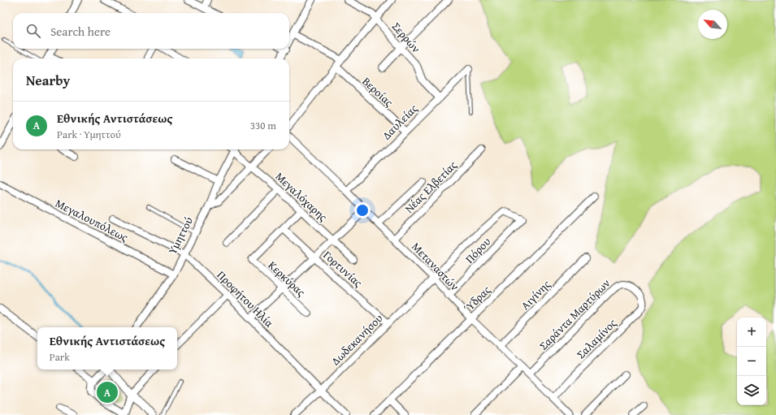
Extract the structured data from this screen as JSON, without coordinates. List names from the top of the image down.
{
  "streets": {
    "street": [
      "Σερρών",
      "Βεροίας",
      "Δαυλείας",
      "Νέας Ελβετίας",
      "Μεγαλόχαρης",
      "Μεγαλουπόλεως",
      "Υμηττού",
      "Πόρου",
      "Μεταναστών",
      "Γορτυνίας",
      "Κερκύρας",
      "Αιγίνης",
      "Προφήτου Ηλία",
      "Ύδρας",
      "Σαράντα Μαρτύρων",
      "Σαλαμίνος",
      "Δωδεκανήσου"
    ]
  },
  "crossings": [
    ["Σερρών", "Δαυλείας"],
    ["Βεροίας", "Δαυλείας"],
    ["Δαυλείας", "Μεταναστών"],
    ["Νέας Ελβετίας", "Μεταναστών"],
    ["Μεγαλουπόλεως", "Υμηττού"],
    ["Υμηττού", "Προφήτου Ηλία"],
    ["Πόρου", "Μεταναστών"],
    ["Πόρου", "Δωδεκανήσου"],
    ["Μεταναστών", "Αιγίνης"],
    ["Μεταναστών", "Ύδρας"],
    ["Μεταναστών", "Σαράντα Μαρτύρων"],
    ["Μεταναστών", "Σαλαμίνος"],
    ["Μεταναστών", "Δωδεκανήσου"],
    ["Γορτυνίας", "Κερκύρας"],
    ["Γορτυνίας", "Δωδεκανήσου"],
    ["Προφήτου Ηλία", "Δωδεκανήσου"],
    ["Σαράντα Μαρτύρων", "Σαλαμίνος"]
  ],
  "north": "top left",
  "page": {
    "search": "Search here",
    "heading": "Nearby",
    "list": [
      {
        "mark": "A",
        "name": "Εθνικής Αντιστάσεως",
        "note": "Park · Υμηττού",
        "value": "330 m"
      }
    ],
    "map_buttons": ["+", "−"],
    "popup": ["Εθνικής Αντιστάσεως", "Park"],
    "pins": "A"
  }
}
